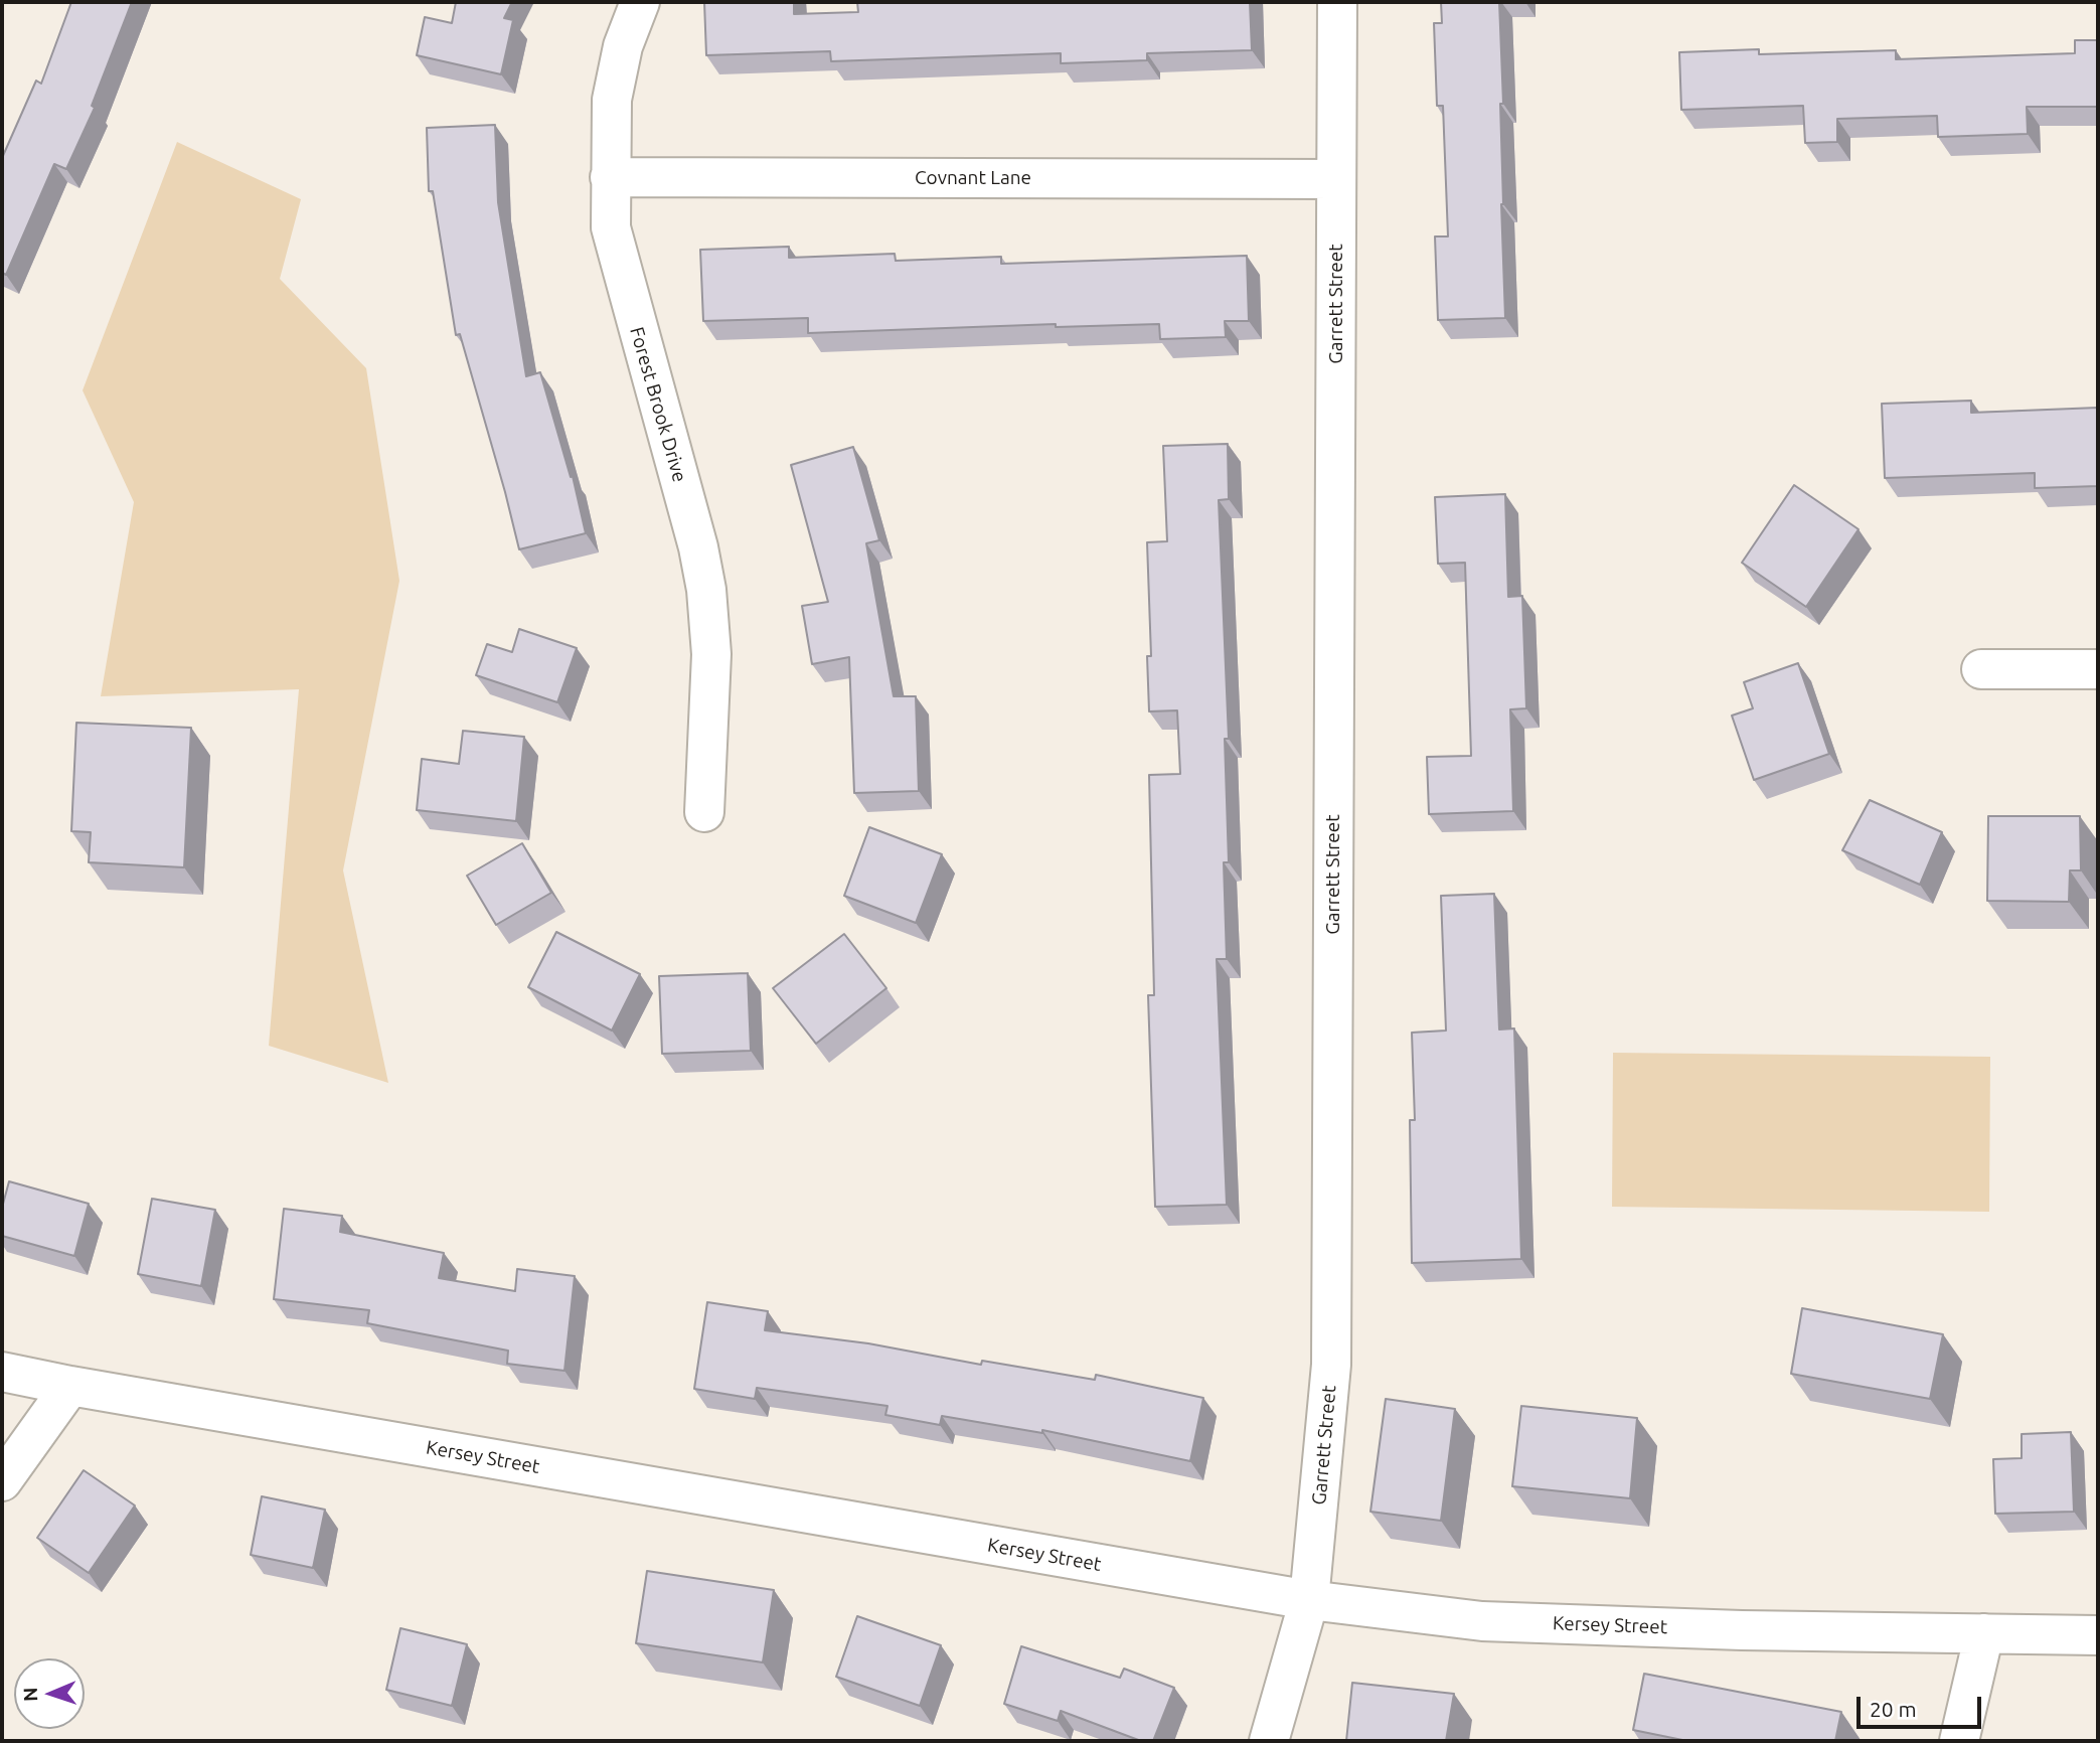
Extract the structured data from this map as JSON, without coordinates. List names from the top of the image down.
{
  "streets": {
    "street": [
      "Covnant Lane",
      "Garrett Street",
      "Forest Brook Drive",
      "Kersey Street"
    ]
  },
  "crossings": [
    ["Covnant Lane", "Garrett Street"],
    ["Covnant Lane", "Forest Brook Drive"],
    ["Garrett Street", "Kersey Street"]
  ],
  "scale_bar": "20 m",
  "north": "left"
}
